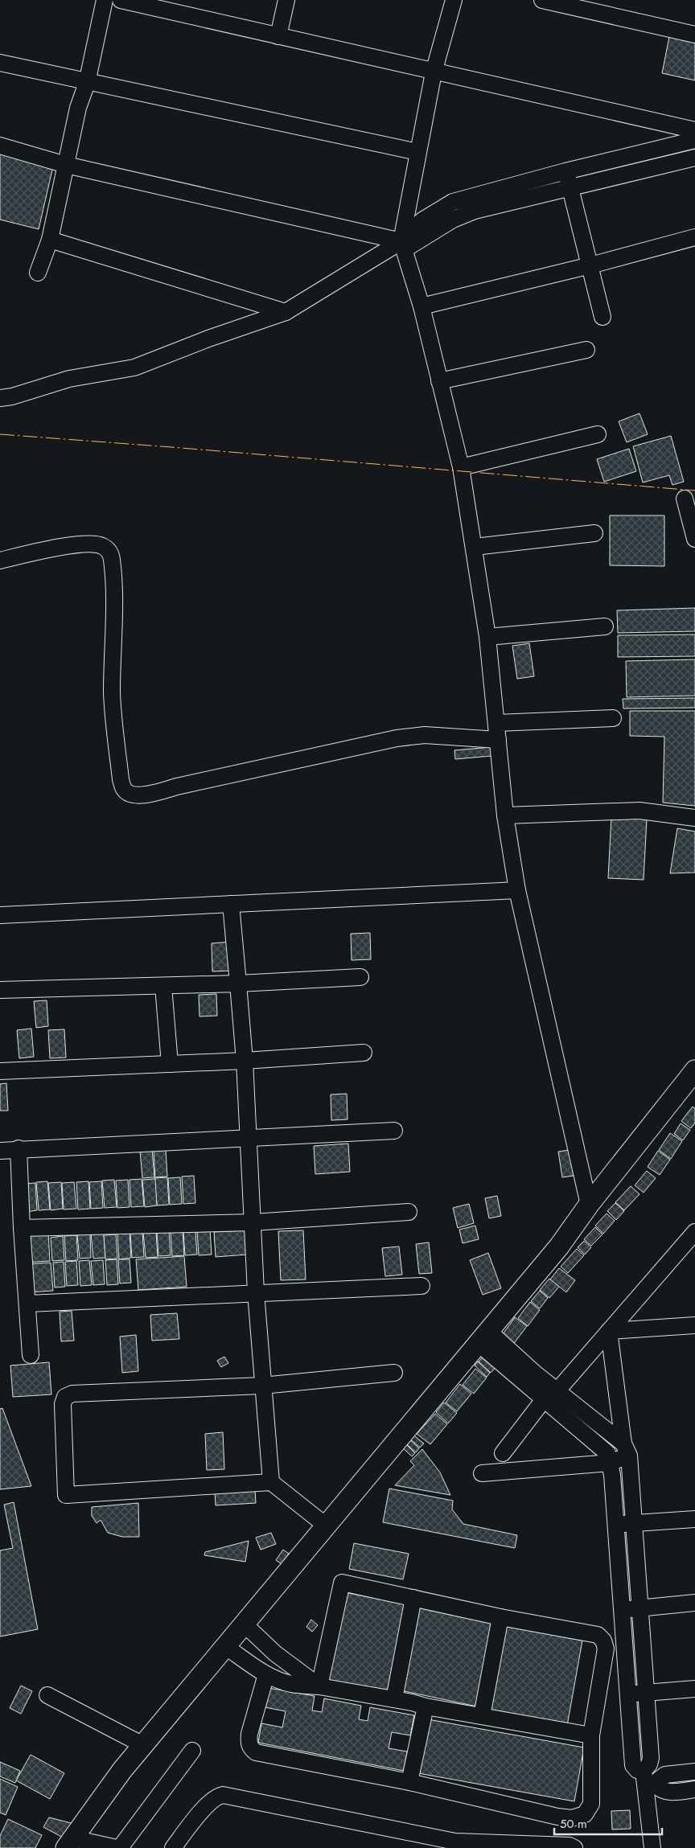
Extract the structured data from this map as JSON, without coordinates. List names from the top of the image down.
{
  "scale_bar": "50 m"
}
